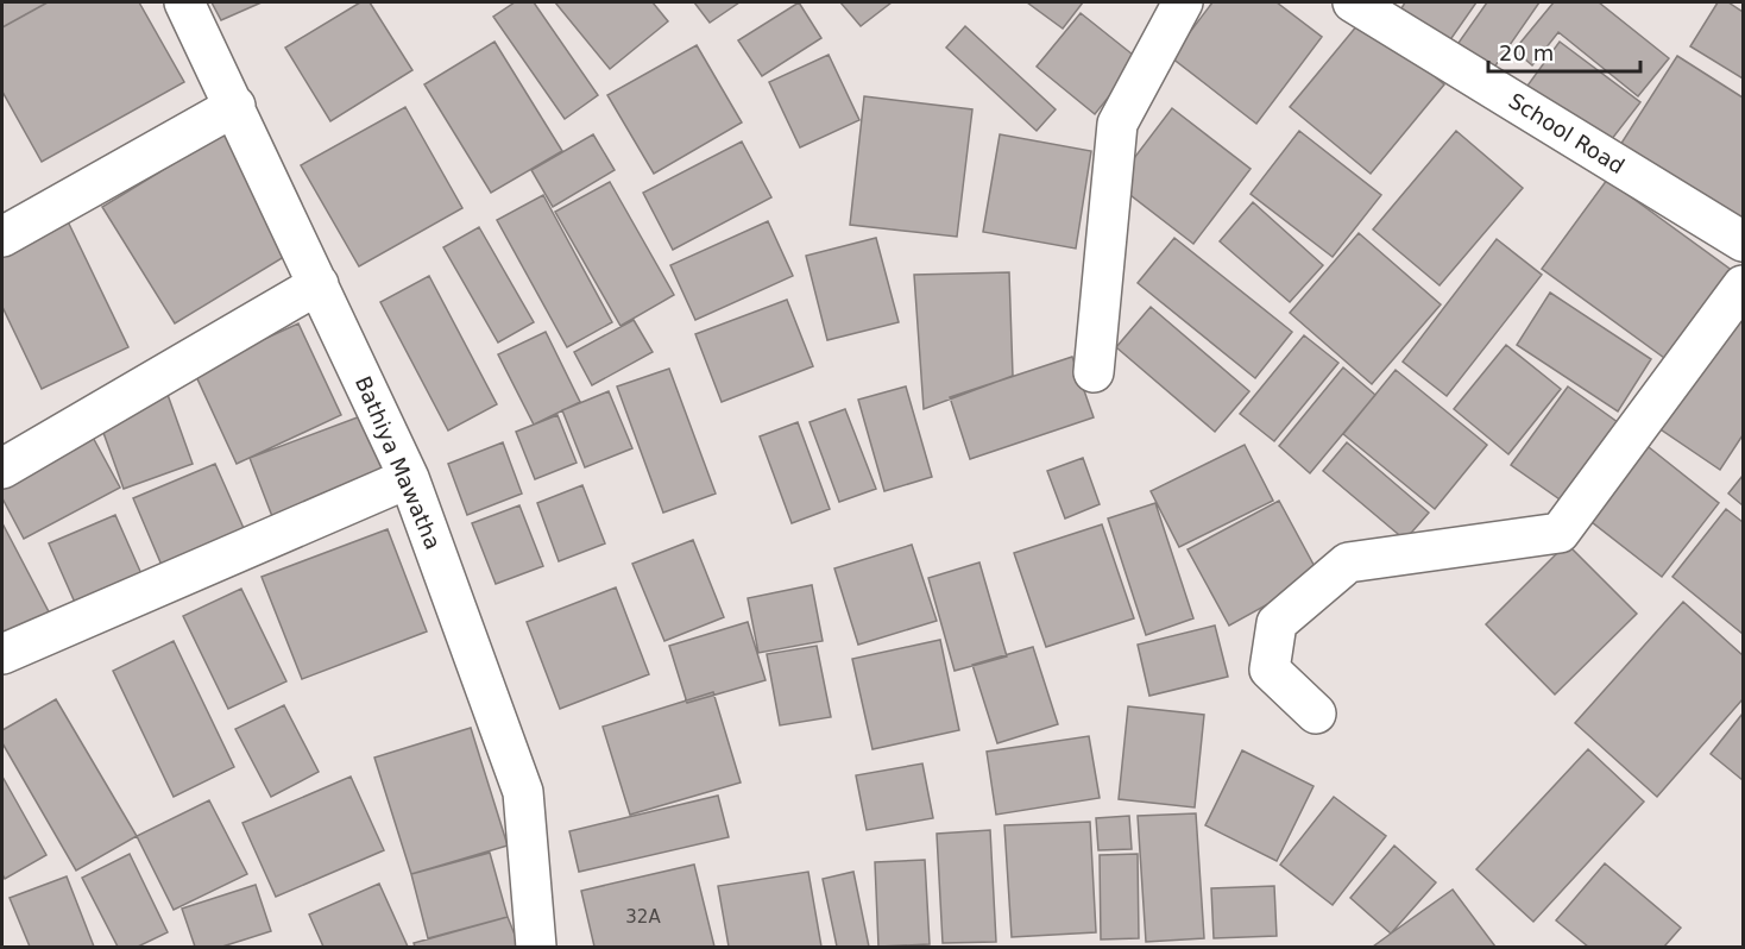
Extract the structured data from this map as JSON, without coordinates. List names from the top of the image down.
{
  "streets": {
    "street": ["School Road", "Bathiya Mawatha"]
  },
  "house_numbers": ["32A"],
  "scale_bar": "20 m"
}
